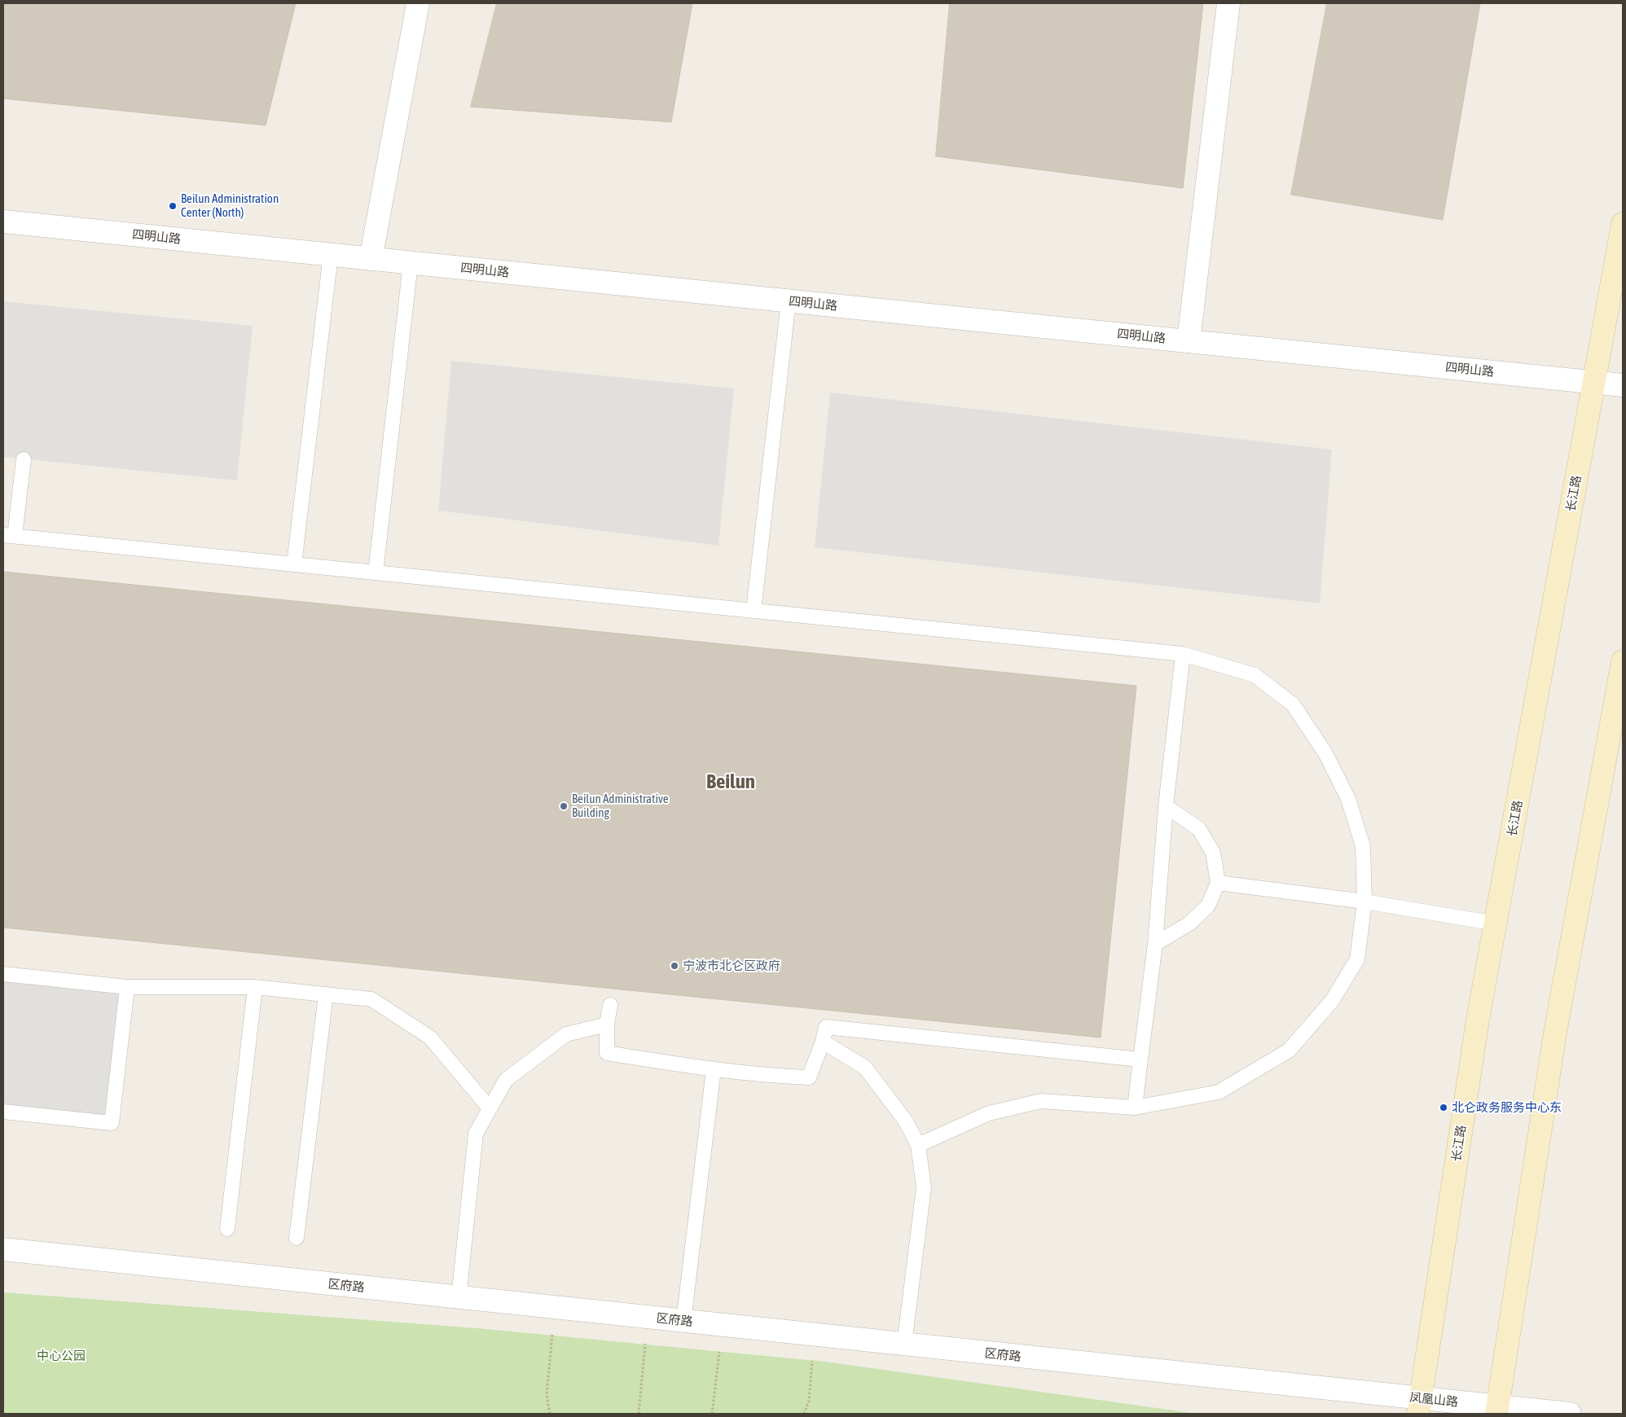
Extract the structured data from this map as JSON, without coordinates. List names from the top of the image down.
{
  "streets": {
    "main road": ["长江路"],
    "street": ["四明山路", "区府路", "凤凰山路"]
  },
  "crossings": [
    ["四明山路", "长江路"],
    ["长江路", "凤凰山路"],
    ["区府路", "凤凰山路"]
  ],
  "districts": ["Beilun"],
  "parks": ["中心公园"],
  "places": [
    "Beilun Administration Center (North)",
    "Beilun Administrative Building",
    "宁波市北仑区政府",
    "北仑政务服务中心东"
  ]
}
